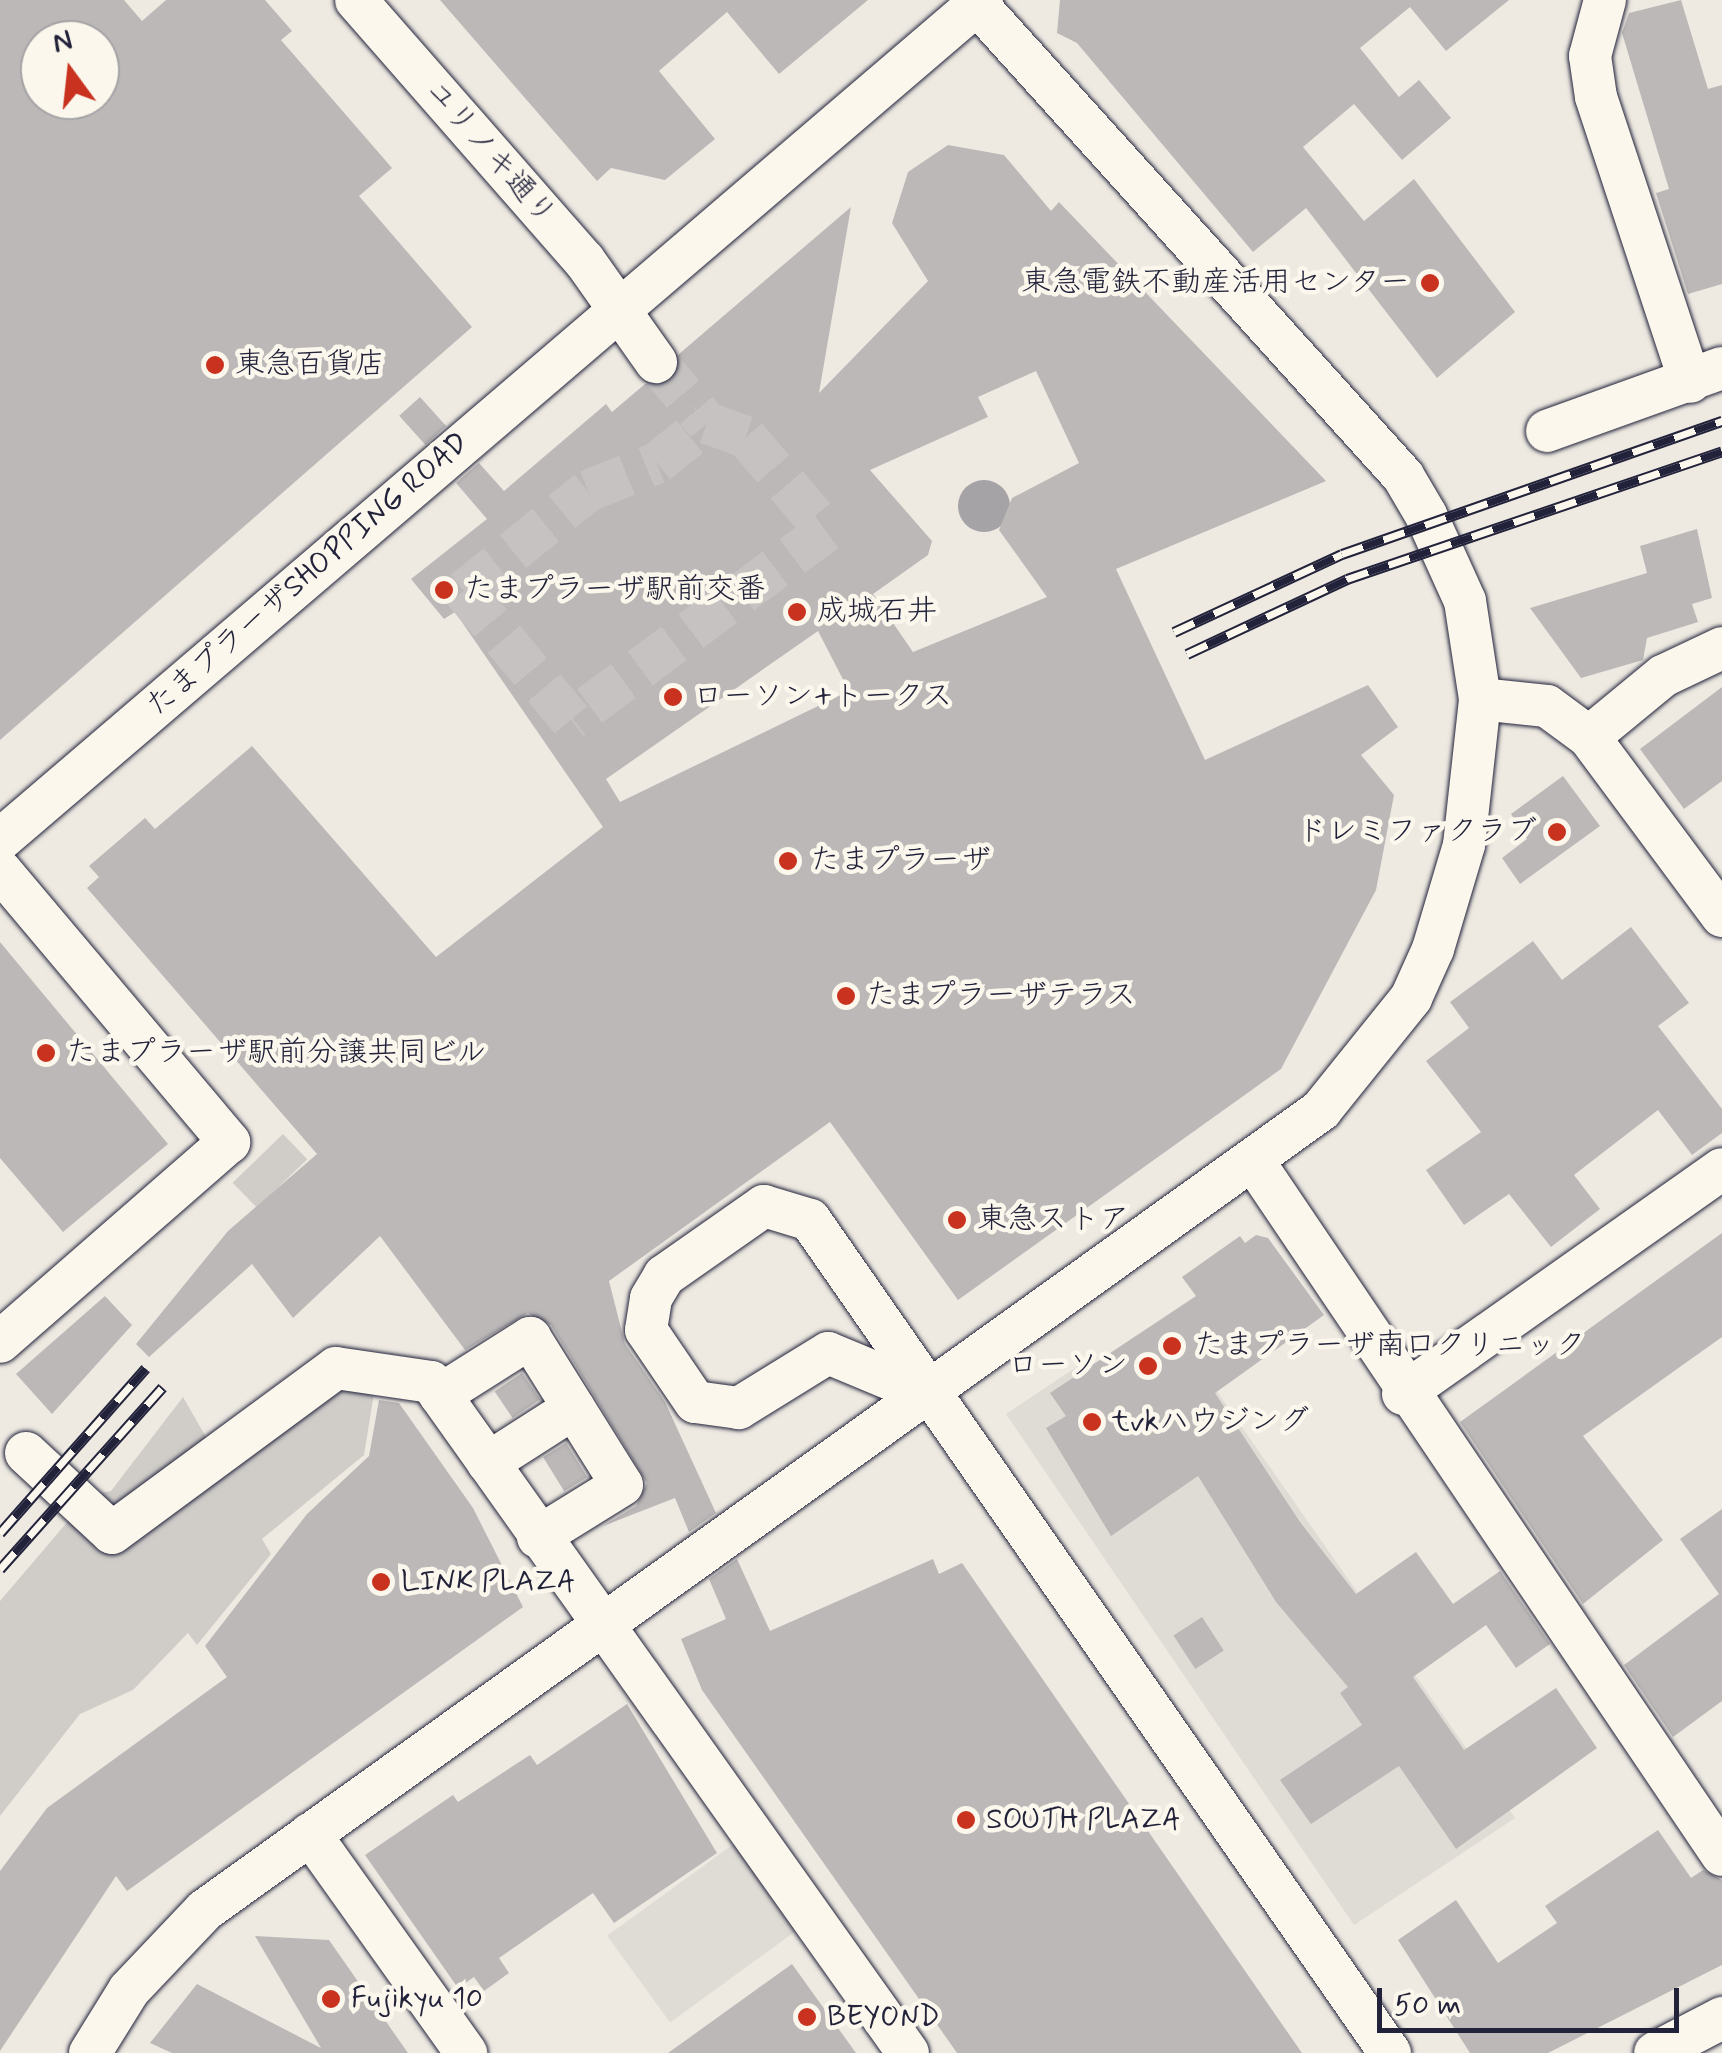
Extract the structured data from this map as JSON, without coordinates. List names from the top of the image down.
{
  "streets": {
    "street": ["ユリノキ通り", "たまプラーザSHOPPING ROAD"]
  },
  "crossings": [
    ["ユリノキ通り", "たまプラーザSHOPPING ROAD"]
  ],
  "places": [
    "東急電鉄不動産活用センター",
    "東急百貨店",
    "たまプラーザ駅前交番",
    "成城石井",
    "ローソン+トークス",
    "ドレミファクラブ",
    "たまプラーザ",
    "たまプラーザテラス",
    "たまプラーザ駅前分譲共同ビル",
    "東急ストア",
    "たまプラーザ南口クリニック",
    "ローソン",
    "tvkハウジング",
    "LINK PLAZA",
    "SOUTH PLAZA",
    "Fujikyu 10",
    "BEYOND"
  ],
  "scale_bar": "50 m",
  "north": "top"
}
